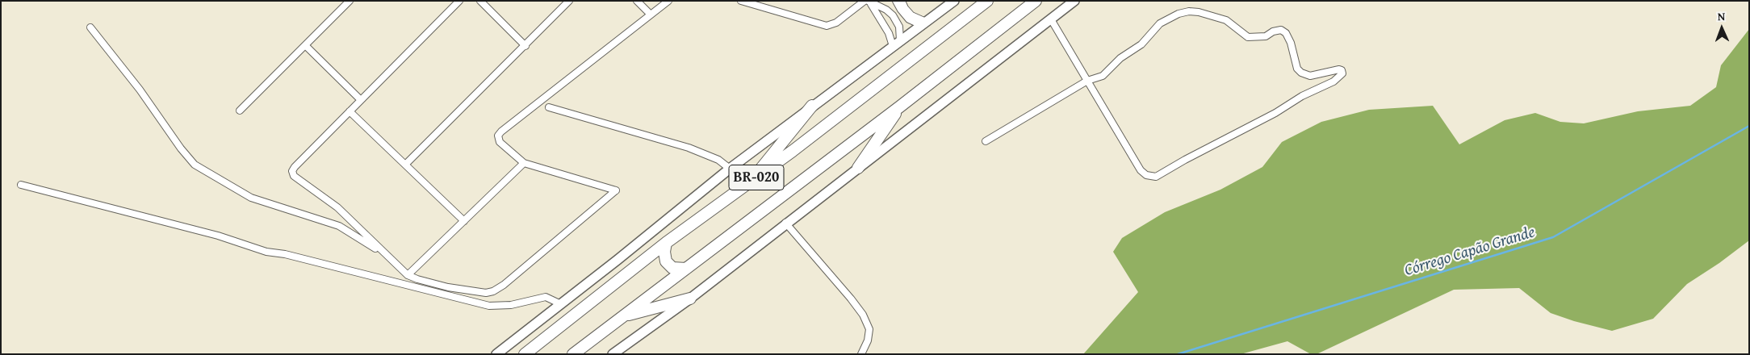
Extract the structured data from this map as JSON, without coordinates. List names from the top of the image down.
{
  "streets": {
    "highway": ["BR-020"]
  },
  "water": ["Córrego Capão Grande"],
  "north": "top"
}
